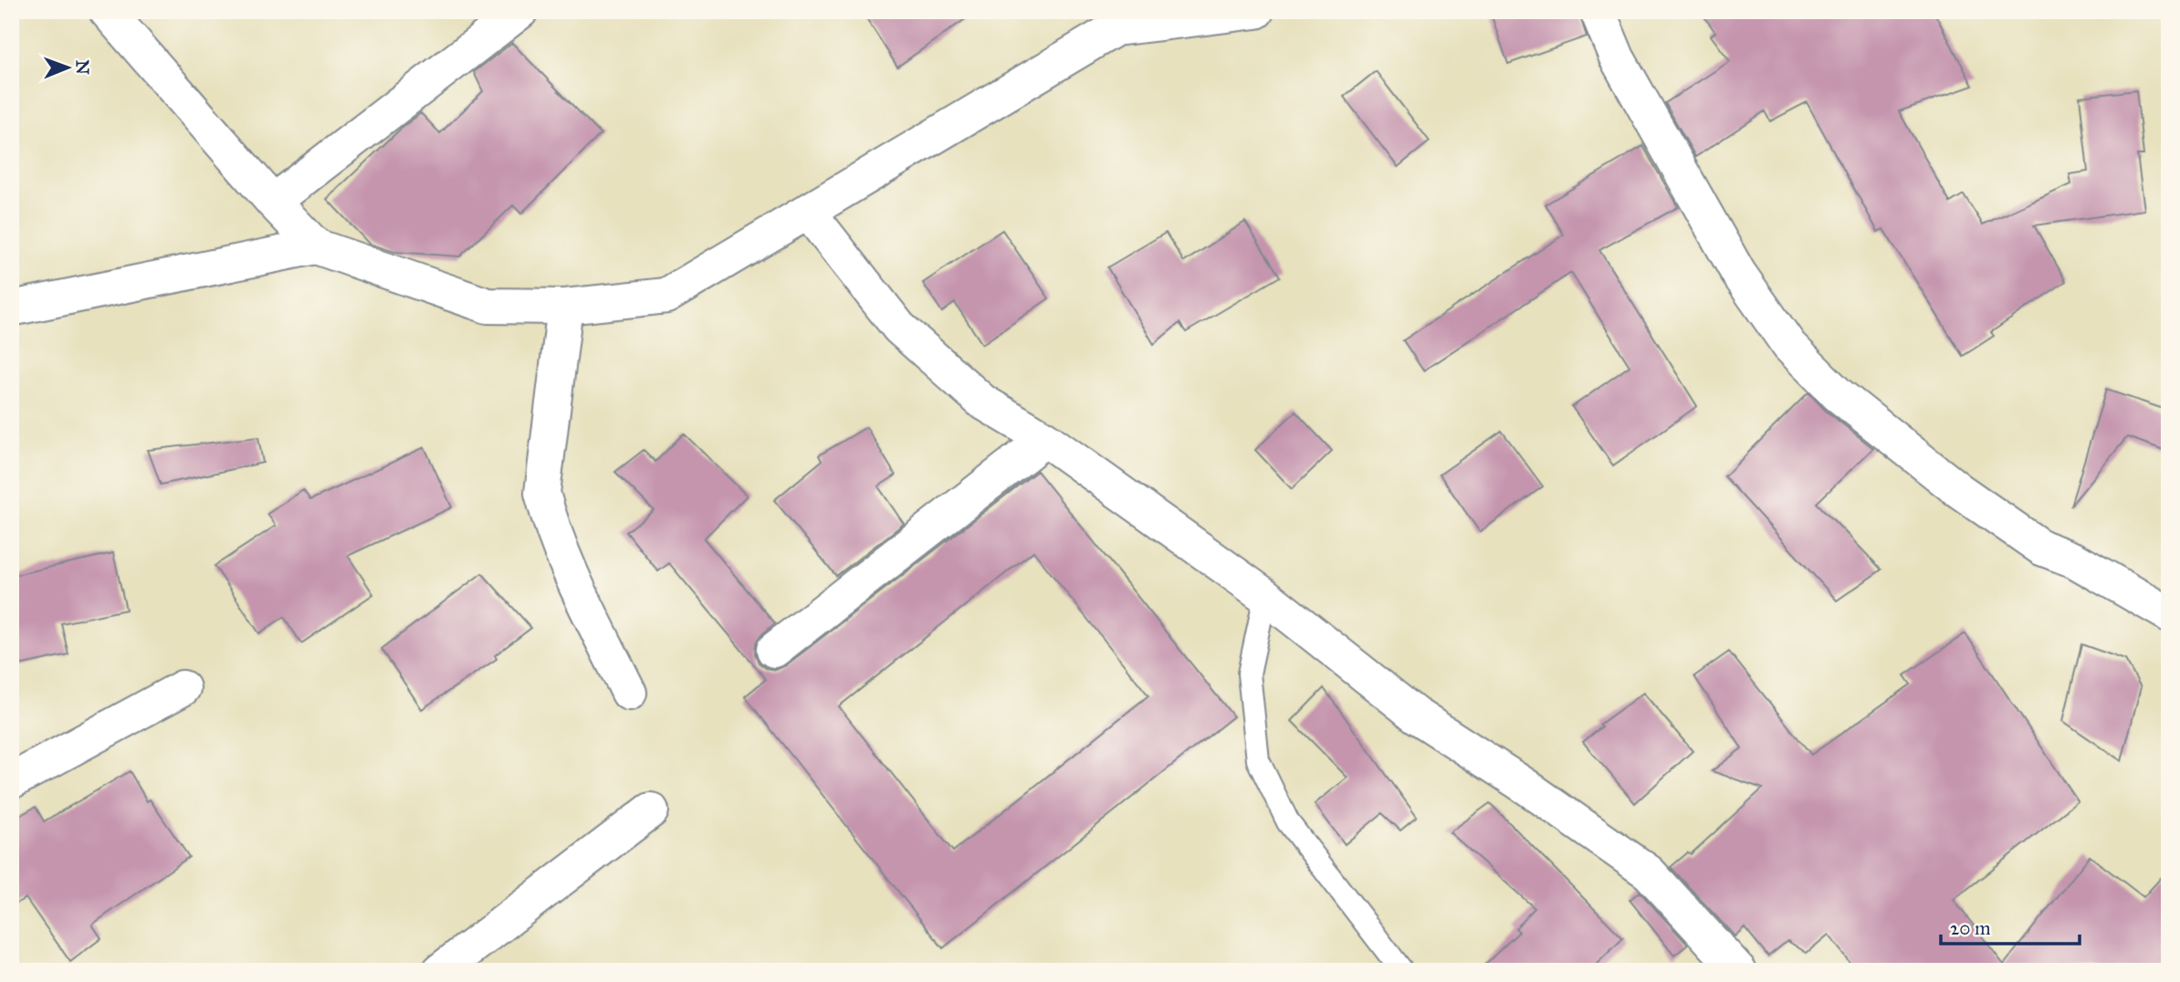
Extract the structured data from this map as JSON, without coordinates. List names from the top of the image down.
{
  "scale_bar": "20 m",
  "north": "right"
}
